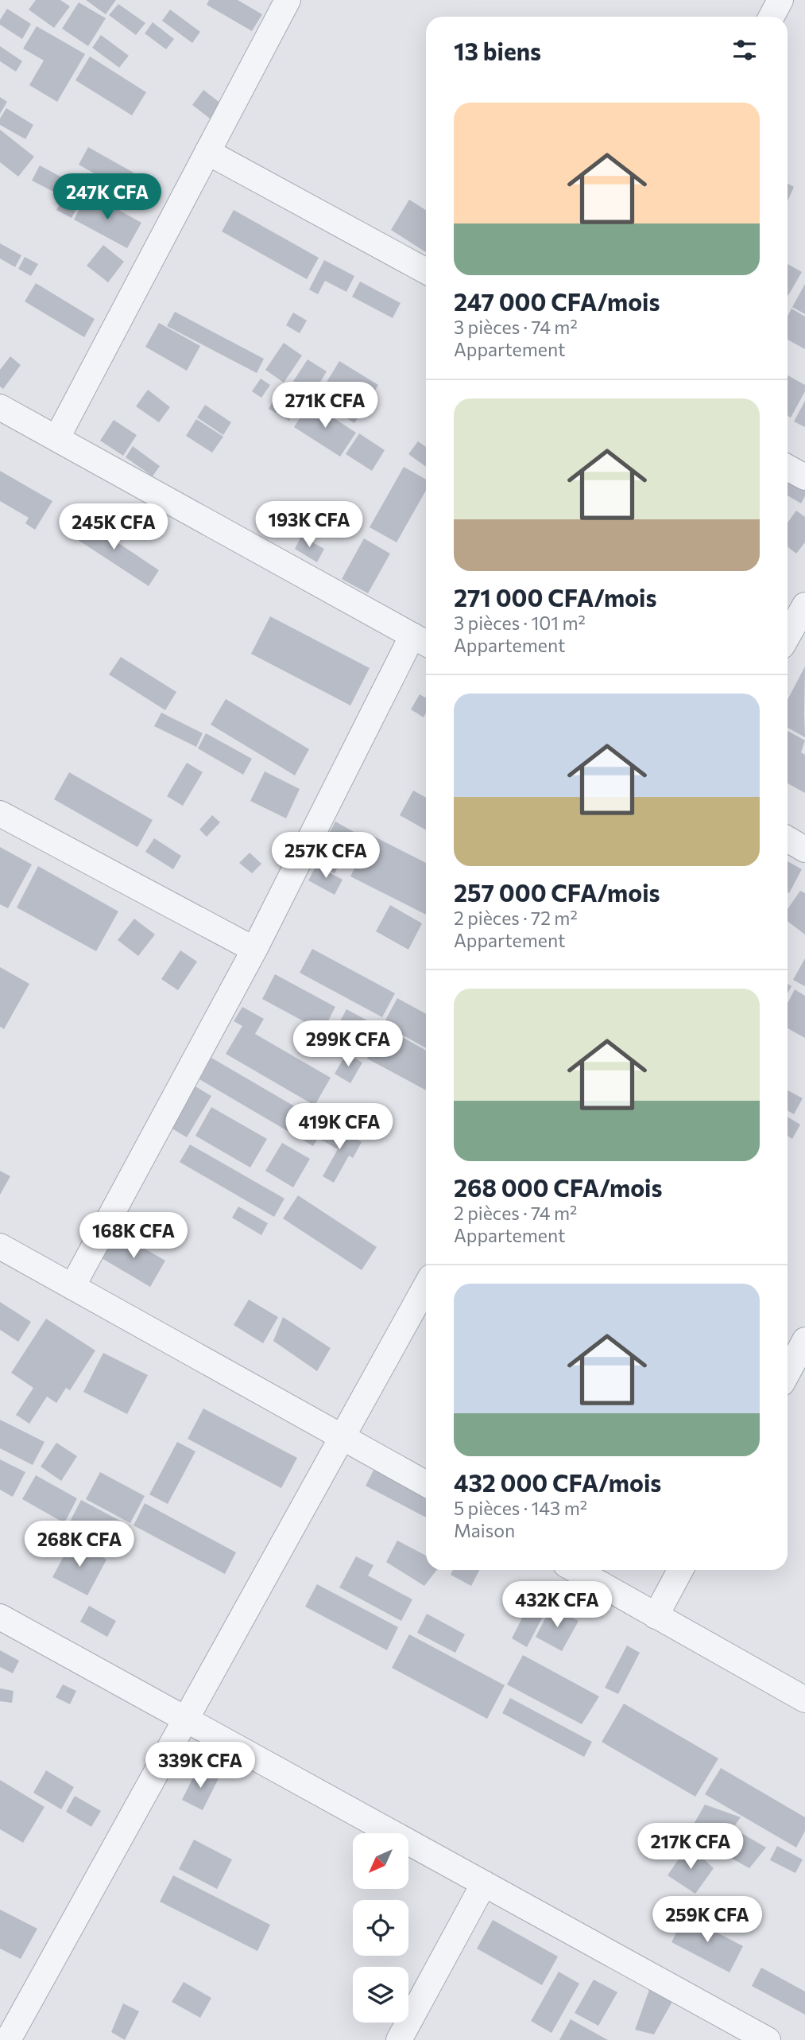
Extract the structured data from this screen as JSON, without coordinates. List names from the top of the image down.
{
  "north": "bottom left",
  "page": {
    "heading": "13 biens",
    "list": [
      {
        "name": "247 000 CFA/mois",
        "note": "3 pièces · 74 m² · Appartement"
      },
      {
        "name": "271 000 CFA/mois",
        "note": "3 pièces · 101 m² · Appartement"
      },
      {
        "name": "257 000 CFA/mois",
        "note": "2 pièces · 72 m² · Appartement"
      },
      {
        "name": "268 000 CFA/mois",
        "note": "2 pièces · 74 m² · Appartement"
      },
      {
        "name": "432 000 CFA/mois",
        "note": "5 pièces · 143 m² · Maison"
      }
    ],
    "price": [
      "247K CFA",
      "271K CFA",
      "193K CFA",
      "245K CFA",
      "257K CFA",
      "299K CFA",
      "419K CFA",
      "168K CFA",
      "268K CFA",
      "432K CFA",
      "339K CFA",
      "217K CFA",
      "259K CFA"
    ]
  }
}
